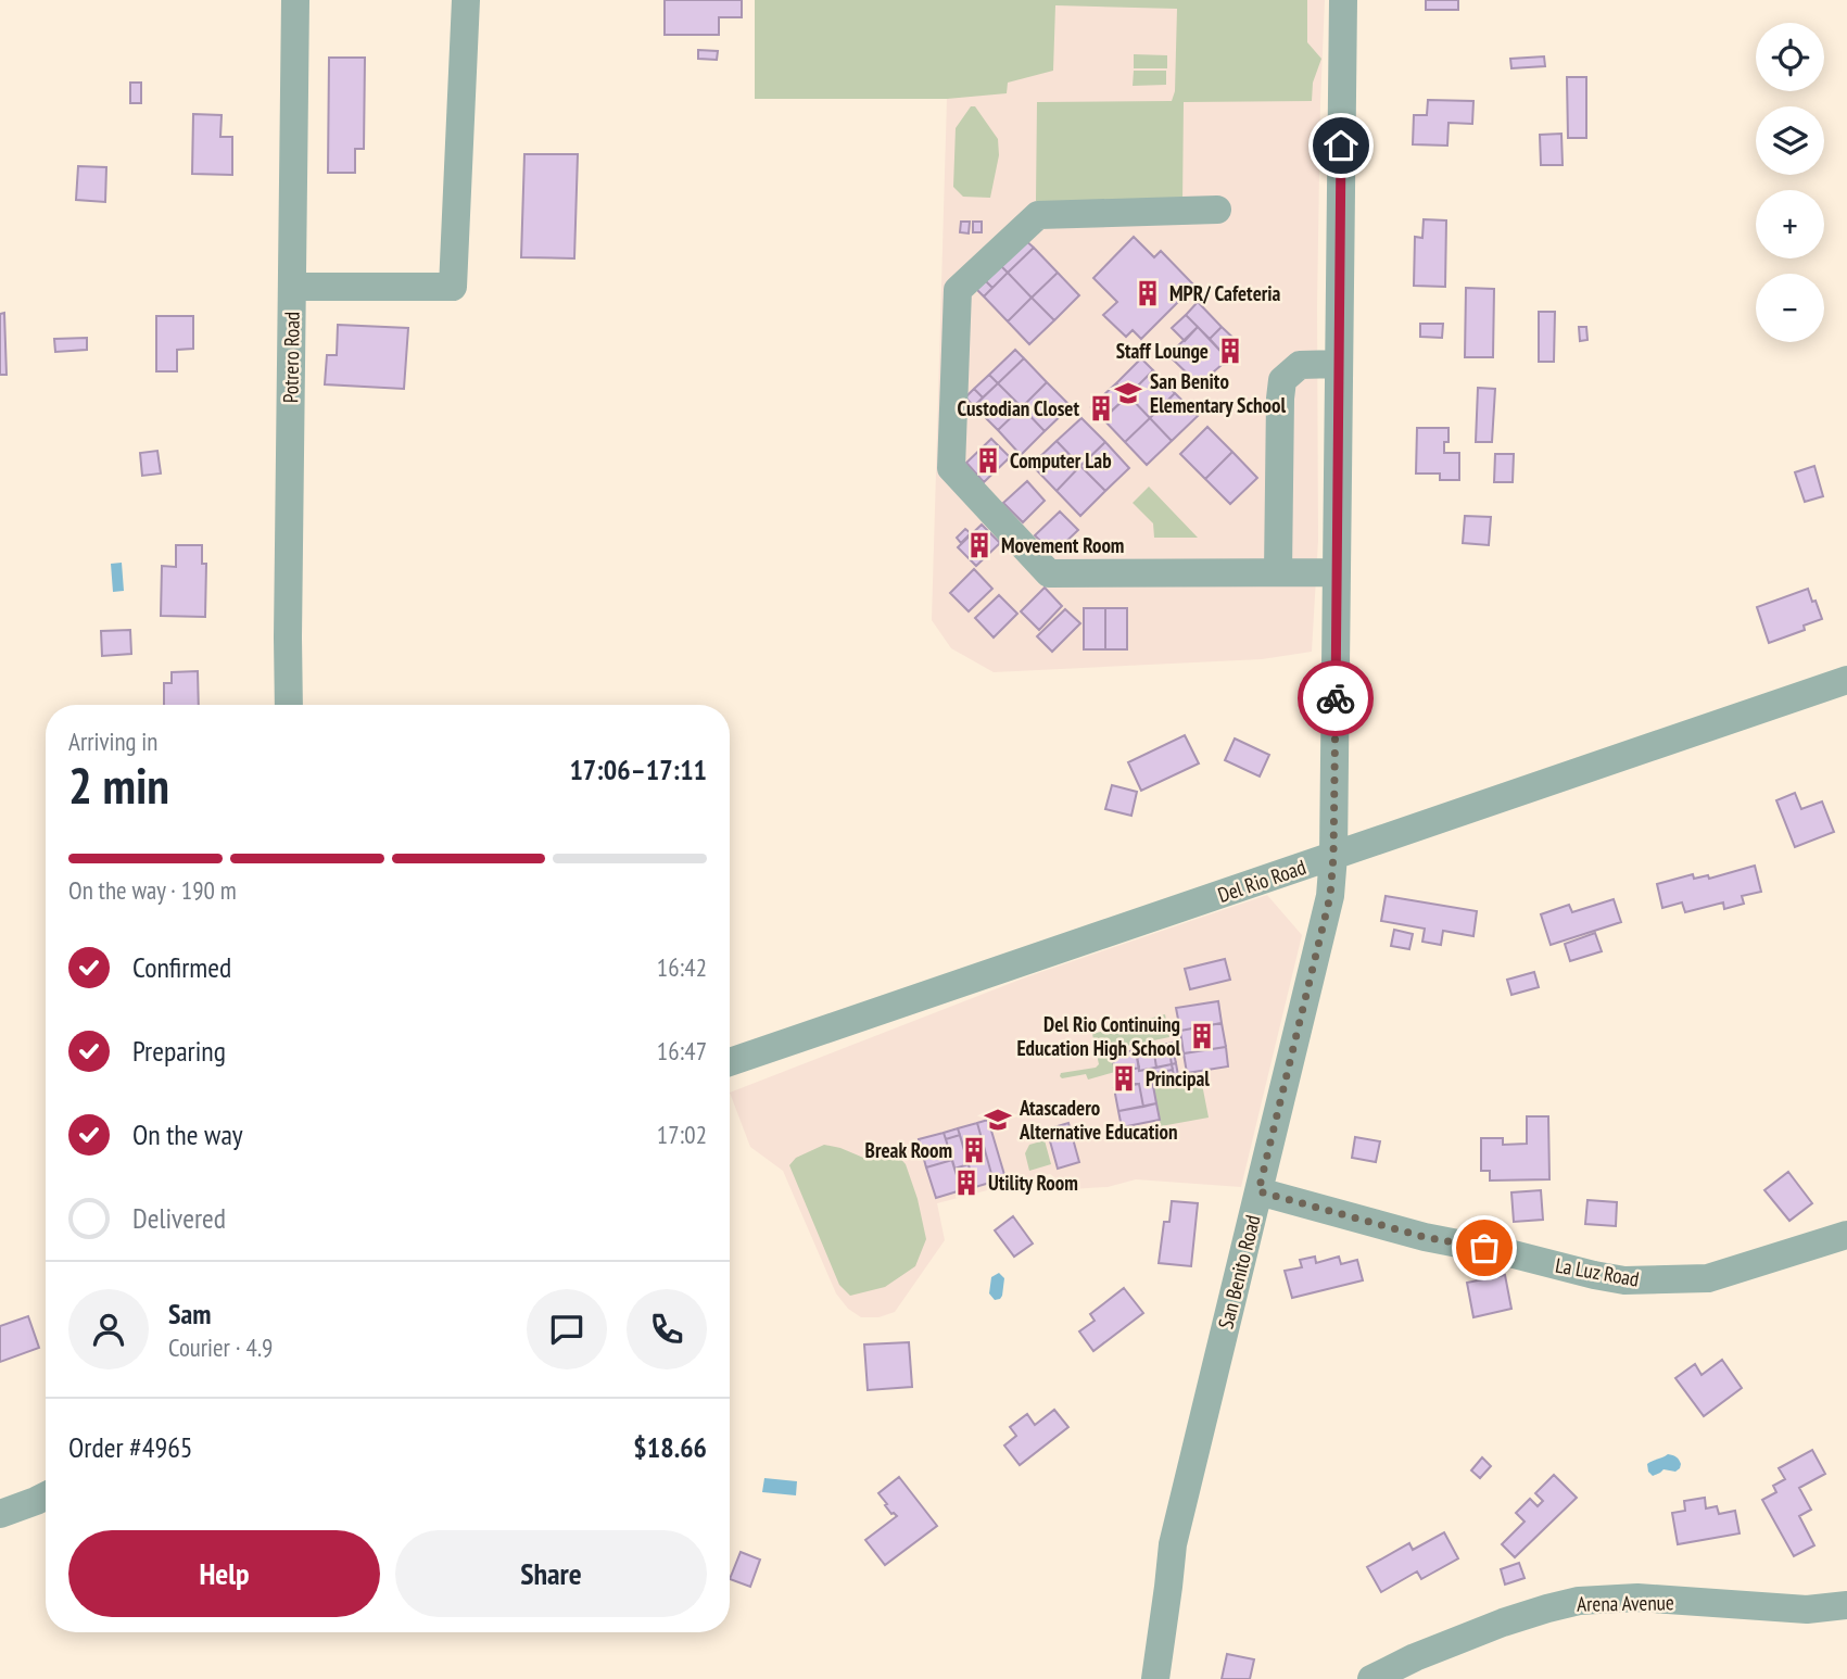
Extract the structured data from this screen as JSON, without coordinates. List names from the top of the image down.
{
  "streets": {
    "street": [
      "Potrero Road",
      "Del Rio Road",
      "San Benito Road",
      "La Luz Road",
      "Arena Avenue"
    ]
  },
  "crossings": [
    ["Del Rio Road", "San Benito Road"],
    ["San Benito Road", "La Luz Road"]
  ],
  "places": {
    "building": [
      "MPR/ Cafeteria",
      "Staff Lounge",
      "Custodian Closet",
      "Computer Lab",
      "Movement Room",
      "Del Rio Continuing Education High School",
      "Principal",
      "Break Room",
      "Utility Room"
    ],
    "school or university": ["San Benito Elementary School", "Atascadero Alternative Education"]
  },
  "page": {
    "map_buttons": ["+", "−"],
    "heading": ["2 min", "Arriving in", "17:06–17:11"],
    "panel": [
      "Sam",
      "Courier · 4.9",
      "Order #4965",
      "$18.66"
    ],
    "bar": "On the way · 190 m",
    "list": [
      ["Confirmed", "16:42"],
      ["Preparing", "16:47"],
      ["On the way", "17:02"],
      "Delivered"
    ],
    "buttons": ["Help", "Share"]
  }
}
